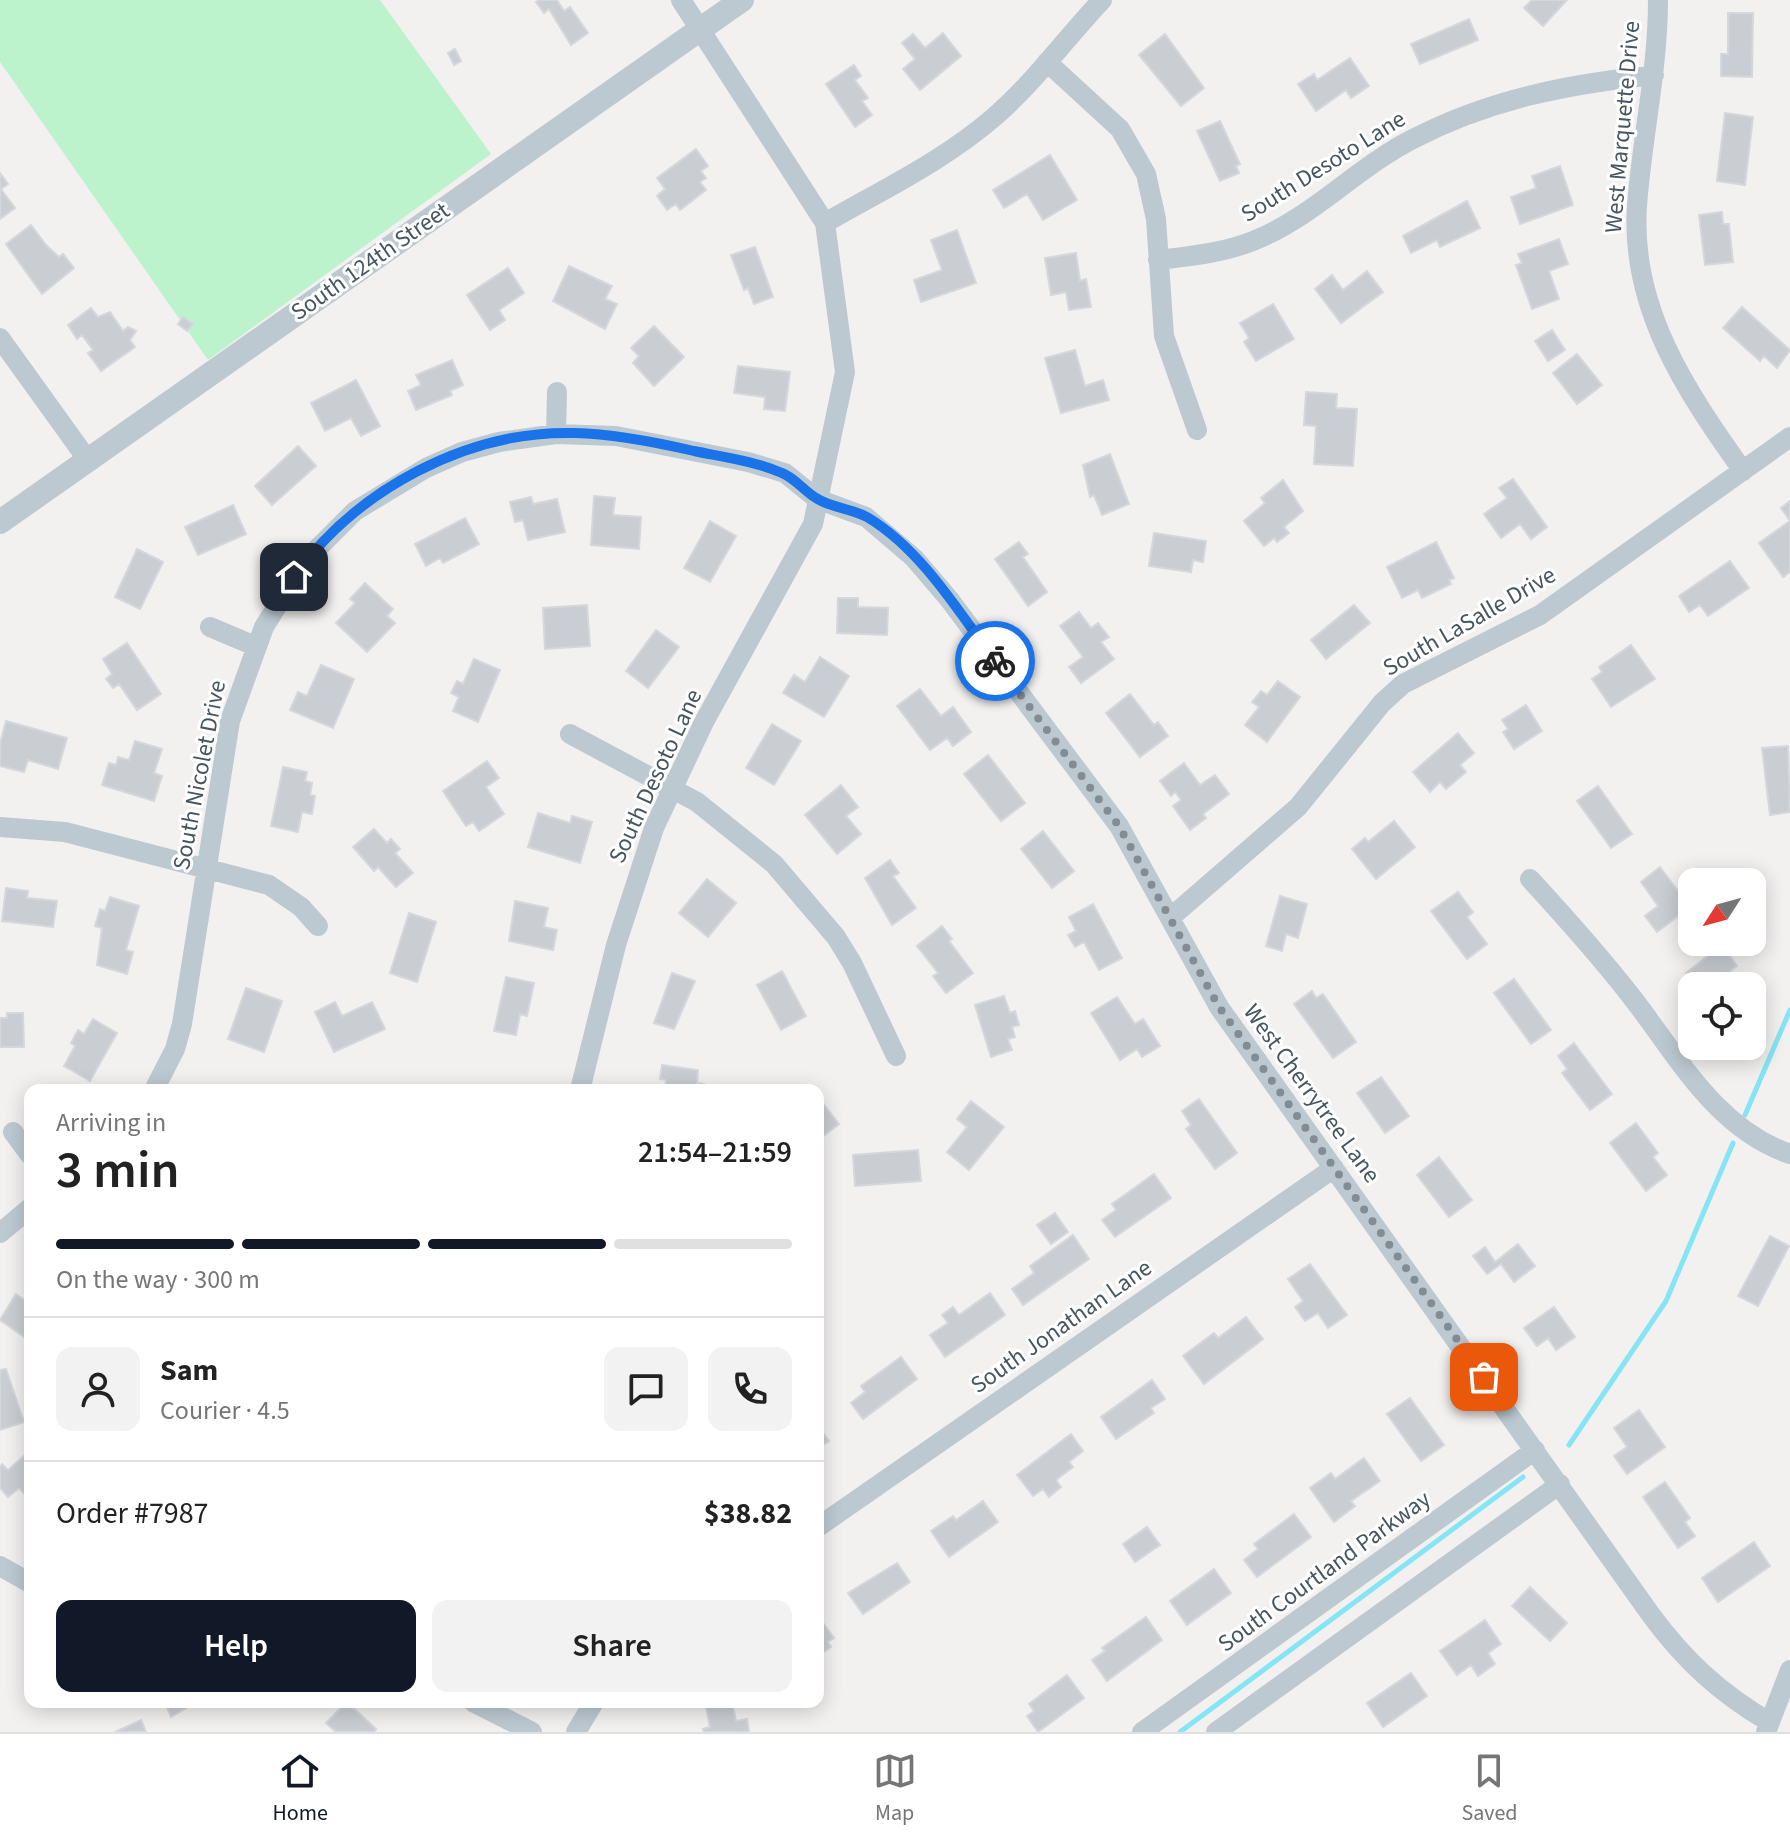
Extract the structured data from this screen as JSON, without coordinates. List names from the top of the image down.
{
  "streets": {
    "street": [
      "West Marquette Drive",
      "South Desoto Lane",
      "South 124th Street",
      "South LaSalle Drive",
      "South Nicolet Drive",
      "West Cherrytree Lane",
      "South Jonathan Lane",
      "South Courtland Parkway"
    ]
  },
  "crossings": [
    ["West Marquette Drive", "South Desoto Lane"],
    ["West Marquette Drive", "South LaSalle Drive"],
    ["South Desoto Lane", "South Nicolet Drive"],
    ["South Desoto Lane", "West Cherrytree Lane"],
    ["South LaSalle Drive", "West Cherrytree Lane"],
    ["South Nicolet Drive", "West Cherrytree Lane"],
    ["West Cherrytree Lane", "South Jonathan Lane"],
    ["West Cherrytree Lane", "South Courtland Parkway"]
  ],
  "north": "bottom left",
  "page": {
    "heading": ["3 min", "Arriving in", "21:54–21:59"],
    "panel": [
      "Sam",
      "Courier · 4.5",
      "Order #7987",
      "$38.82"
    ],
    "bar": "On the way · 300 m",
    "buttons": ["Help", "Share"],
    "tabs": ["Home", "Map", "Saved"]
  }
}
